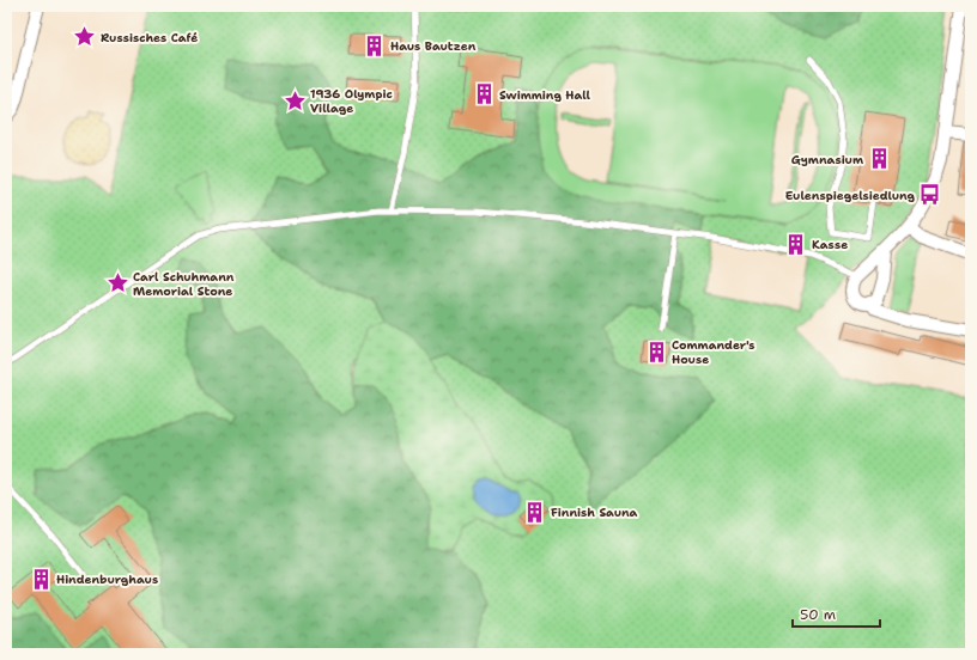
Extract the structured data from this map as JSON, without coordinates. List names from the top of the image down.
{
  "places": {
    "place": ["Russisches Café", "1936 Olympic Village", "Carl Schuhmann Memorial Stone"],
    "building": [
      "Haus Bautzen",
      "Swimming Hall",
      "Gymnasium",
      "Kasse",
      "Commander's House",
      "Finnish Sauna",
      "Hindenburghaus"
    ],
    "bus stop": ["Eulenspiegelsiedlung"]
  },
  "scale_bar": "50 m"
}
